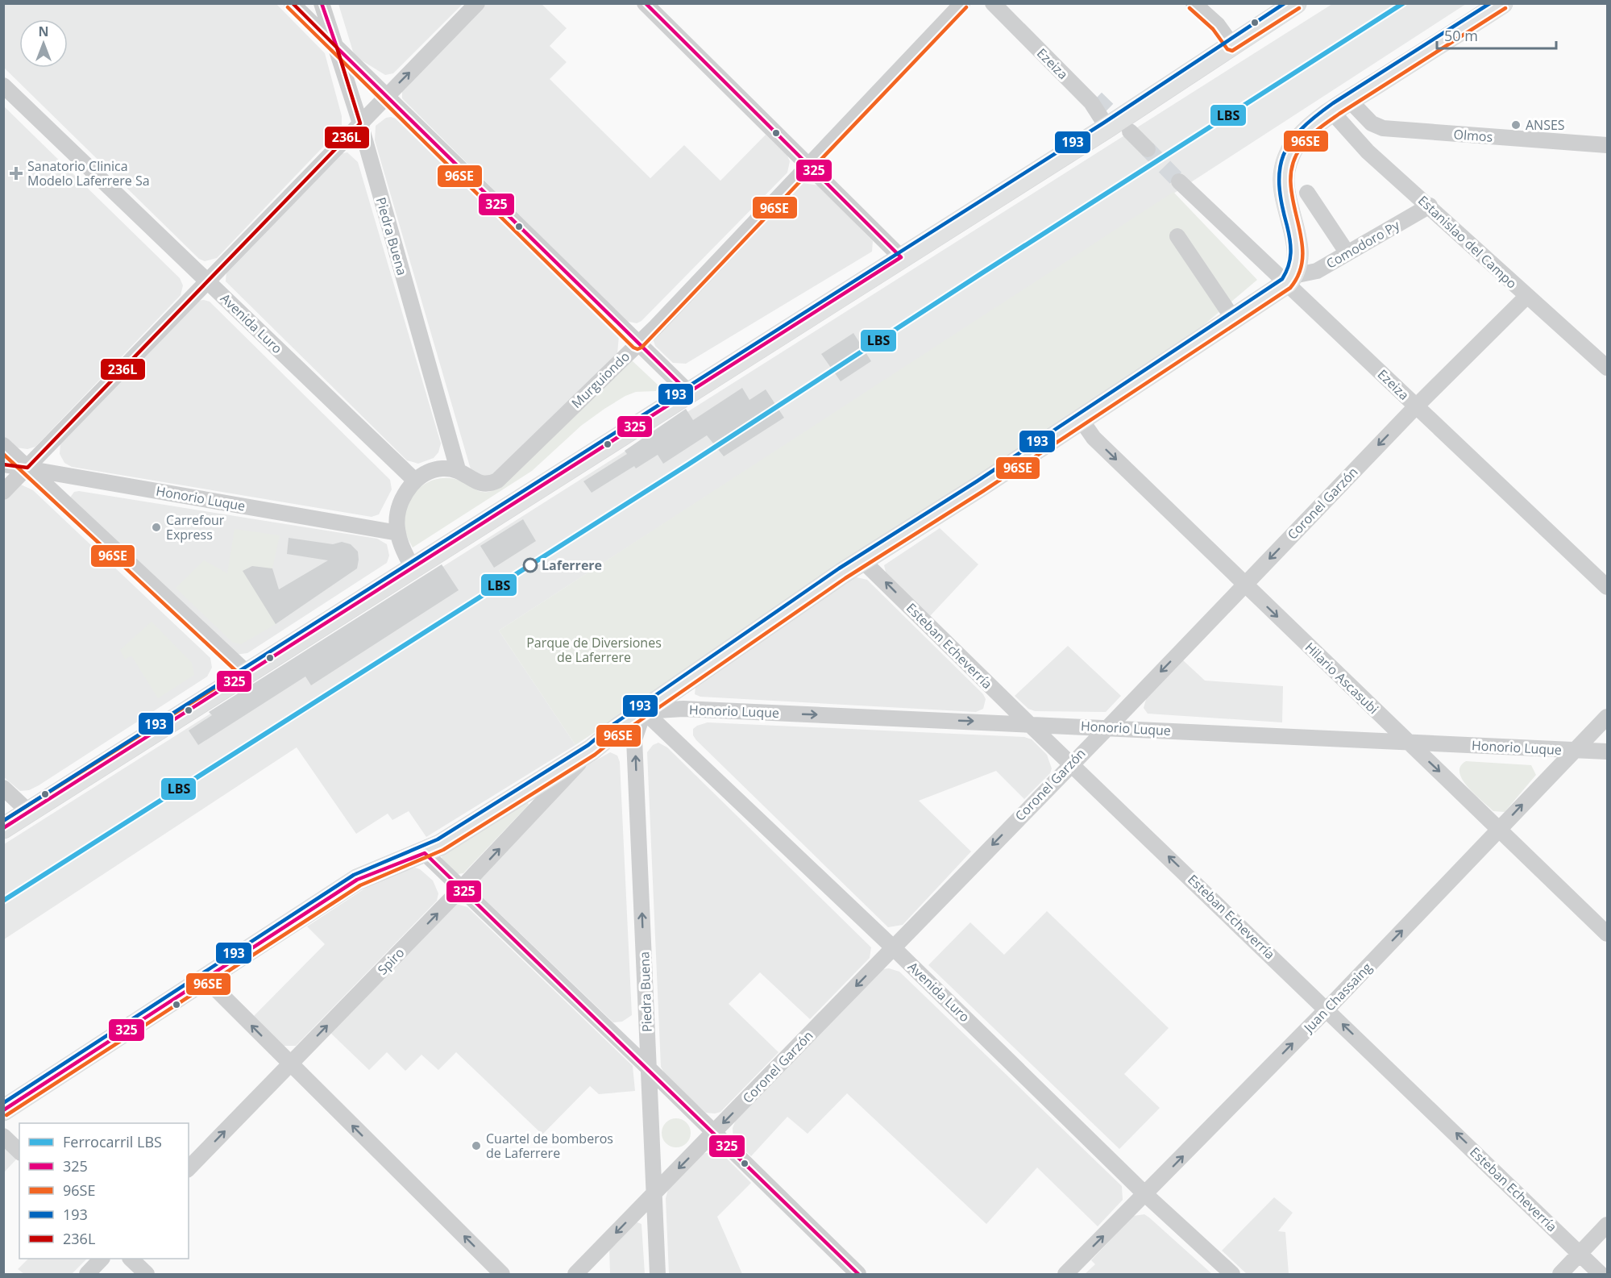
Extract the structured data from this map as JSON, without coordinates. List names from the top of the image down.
{
  "streets": {
    "main road": ["Comodoro Py"],
    "street": [
      "Ezeiza",
      "Olmos",
      "Piedra Buena",
      "Estanislao del Campo",
      "Avenida Luro",
      "Murguiondo",
      "Honorio Luque",
      "Coronel Garzón",
      "Esteban Echeverría",
      "Hilario Ascasubi",
      "Spiro",
      "Juan Chassaing"
    ]
  },
  "crossings": [
    ["Ezeiza", "Comodoro Py"],
    ["Ezeiza", "Coronel Garzón"],
    ["Piedra Buena", "Comodoro Py"],
    ["Piedra Buena", "Avenida Luro"],
    ["Piedra Buena", "Murguiondo"],
    ["Piedra Buena", "Honorio Luque"],
    ["Piedra Buena", "Coronel Garzón"],
    ["Estanislao del Campo", "Comodoro Py"],
    ["Estanislao del Campo", "Coronel Garzón"],
    ["Comodoro Py", "Avenida Luro"],
    ["Comodoro Py", "Honorio Luque"],
    ["Comodoro Py", "Esteban Echeverría"],
    ["Comodoro Py", "Hilario Ascasubi"],
    ["Comodoro Py", "Spiro"],
    ["Avenida Luro", "Honorio Luque"],
    ["Avenida Luro", "Coronel Garzón"],
    ["Avenida Luro", "Juan Chassaing"],
    ["Honorio Luque", "Coronel Garzón"],
    ["Honorio Luque", "Esteban Echeverría"],
    ["Honorio Luque", "Hilario Ascasubi"],
    ["Honorio Luque", "Juan Chassaing"],
    ["Coronel Garzón", "Esteban Echeverría"],
    ["Coronel Garzón", "Hilario Ascasubi"],
    ["Esteban Echeverría", "Juan Chassaing"],
    ["Hilario Ascasubi", "Juan Chassaing"]
  ],
  "one_way": [
    "Coronel Garzón",
    "Esteban Echeverría",
    "Hilario Ascasubi",
    "Spiro",
    "Juan Chassaing"
  ],
  "parks": ["Parque de Diversiones de Laferrere"],
  "places": {
    "other": [
      "ANSES",
      "Carrefour Express",
      "Laferrere",
      "Cuartel de bomberos de Laferrere"
    ],
    "health": ["Sanatorio Clinica Modelo Laferrere Sa"]
  },
  "lines": [
    "rail line LBS",
    "transit line 325",
    "transit line 193",
    "transit line 236L",
    "transit line 96SE"
  ],
  "legend": [
    "Ferrocarril LBS",
    "325",
    "96SE",
    "193",
    "236L"
  ],
  "scale_bar": "50 m",
  "north": "top"
}
